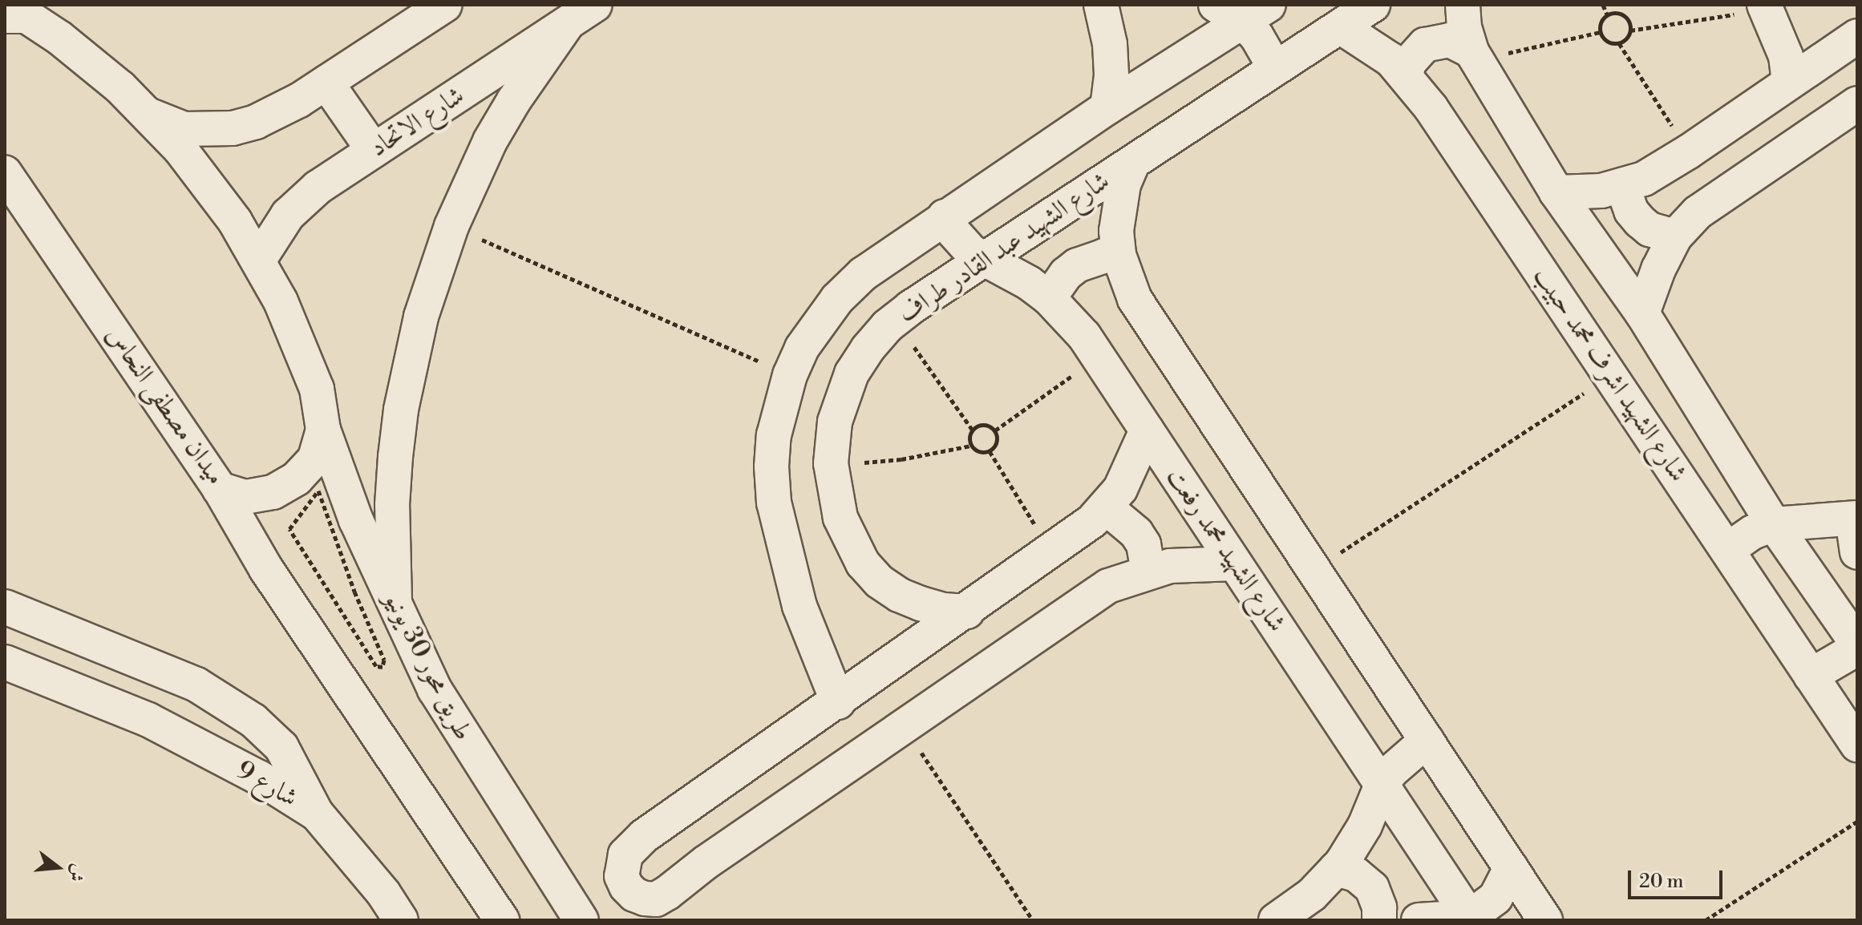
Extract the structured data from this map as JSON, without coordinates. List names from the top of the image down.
{
  "streets": {
    "street": [
      "شارع الاتحاد",
      "شارع الشهيد عبد القادر طراف",
      "شارع الشهيد اشرف محمد حبيب",
      "ميدان مصطفى النحاس",
      "شارع الشهيد محمد رفعت",
      "طريق محور 30 يونيو",
      "شارع 9"
    ]
  },
  "crossings": [
    ["شارع الاتحاد", "ميدان مصطفى النحاس"],
    ["شارع الشهيد عبد القادر طراف", "شارع الشهيد اشرف محمد حبيب"],
    ["شارع الشهيد عبد القادر طراف", "شارع الشهيد محمد رفعت"],
    ["ميدان مصطفى النحاس", "طريق محور 30 يونيو"]
  ],
  "scale_bar": "20 m",
  "north": "right"
}
